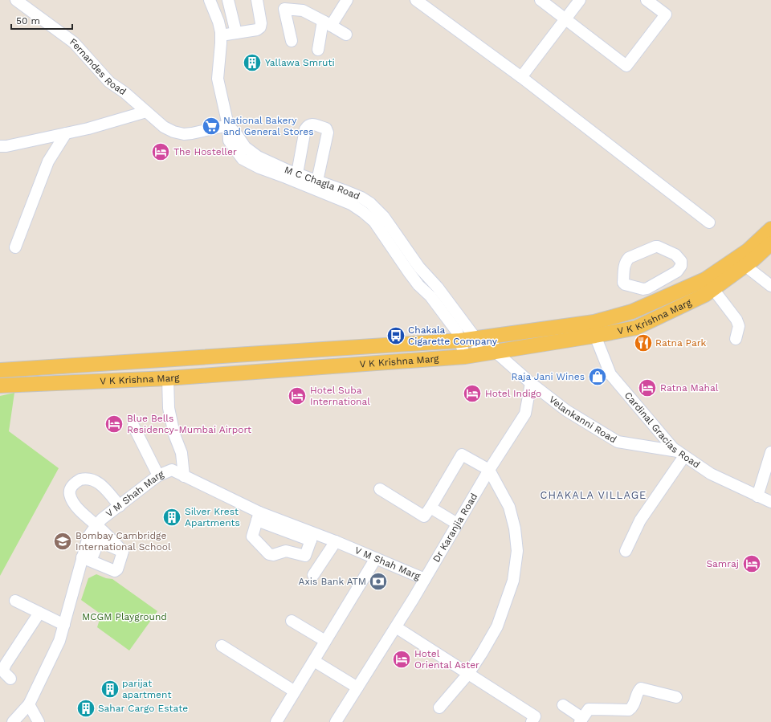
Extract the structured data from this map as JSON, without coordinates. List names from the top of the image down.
{
  "streets": {
    "main road": ["V K Krishna Marg"],
    "street": [
      "Fernandes Road",
      "M C Chagla Road",
      "Velankanni Road",
      "Cardinal Gracias Road",
      "V M Shah Marg",
      "Dr Karanjia Road"
    ]
  },
  "crossings": [
    ["Fernandes Road", "M C Chagla Road"],
    ["M C Chagla Road", "V K Krishna Marg"],
    ["V K Krishna Marg", "Cardinal Gracias Road"],
    ["Velankanni Road", "Cardinal Gracias Road"],
    ["Velankanni Road", "Dr Karanjia Road"],
    ["V M Shah Marg", "Dr Karanjia Road"]
  ],
  "districts": ["CHAKALA VILLAGE"],
  "parks": ["MCGM Playground"],
  "places": {
    "building": [
      "Yallawa Smruti",
      "Silver Krest Apartments",
      "parijat apartment",
      "Sahar Cargo Estate"
    ],
    "supermarket": ["National Bakery and General Stores"],
    "hotel": [
      "The Hosteller",
      "Ratna Mahal",
      "Hotel Indigo",
      "Hotel Suba International",
      "Blue Bells Residency-Mumbai Airport",
      "Samraj",
      "Hotel Oriental Aster"
    ],
    "bus stop": ["Chakala Cigarette Company"],
    "restaurant": ["Ratna Park"],
    "shop": ["Raja Jani Wines"],
    "school or university": ["Bombay Cambridge International School"],
    "bank": ["Axis Bank ATM"]
  },
  "scale_bar": "50 m"
}
